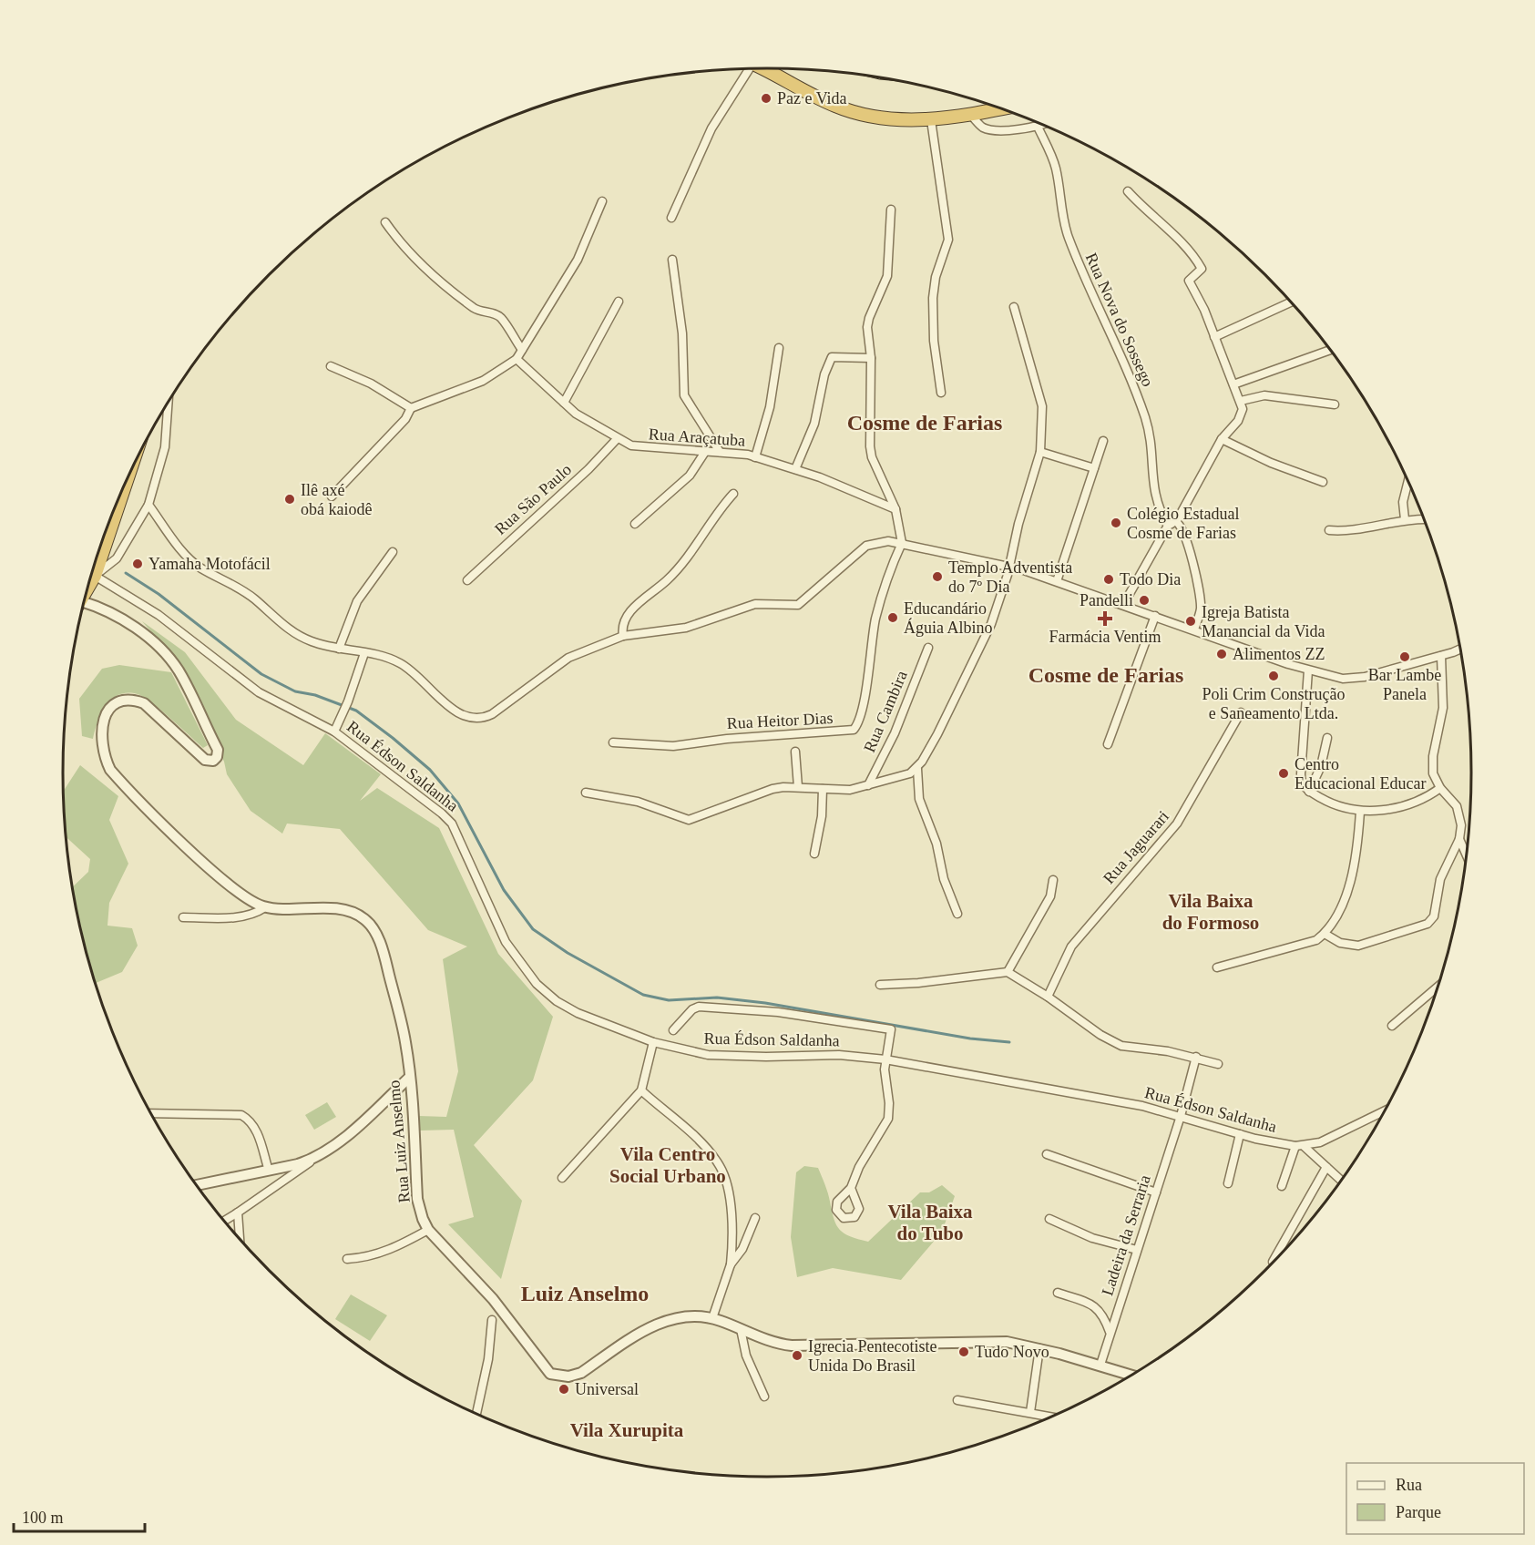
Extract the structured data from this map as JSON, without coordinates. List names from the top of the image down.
{
  "streets": {
    "street": [
      "Rua Nova do Sossego",
      "Rua Araçatuba",
      "Rua São Paulo",
      "Rua Cambira",
      "Rua Heitor Dias",
      "Rua Édson Saldanha",
      "Rua Jaguarari",
      "Rua Luiz Anselmo",
      "Ladeira da Serraria"
    ]
  },
  "crossings": [
    ["Rua Araçatuba", "Rua São Paulo"],
    ["Rua Édson Saldanha", "Ladeira da Serraria"],
    ["Rua Luiz Anselmo", "Ladeira da Serraria"]
  ],
  "districts": [
    "Cosme de Farias",
    "Cosme de Farias",
    "Vila Baixa do Formoso",
    "Vila Centro Social Urbano",
    "Vila Baixa do Tubo",
    "Luiz Anselmo",
    "Vila Xurupita"
  ],
  "places": {
    "other": [
      "Paz e Vida",
      "Ilê axé obá kaiodê",
      "Colégio Estadual Cosme de Farias",
      "Yamaha Motofácil",
      "Templo Adventista do 7º Dia",
      "Todo Dia",
      "Pandelli",
      "Educandário Águia Albino",
      "Igreja Batista Manancial da Vida",
      "Alimentos ZZ",
      "Bar Lambe Panela",
      "Poli Crim Construção e Saneamento Ltda.",
      "Centro Educacional Educar",
      "Tudo Novo",
      "Igrecia Pentecotiste Unida Do Brasil",
      "Universal"
    ],
    "health": ["Farmácia Ventim"]
  },
  "legend": ["Rua", "Parque"],
  "scale_bar": "100 m"
}
